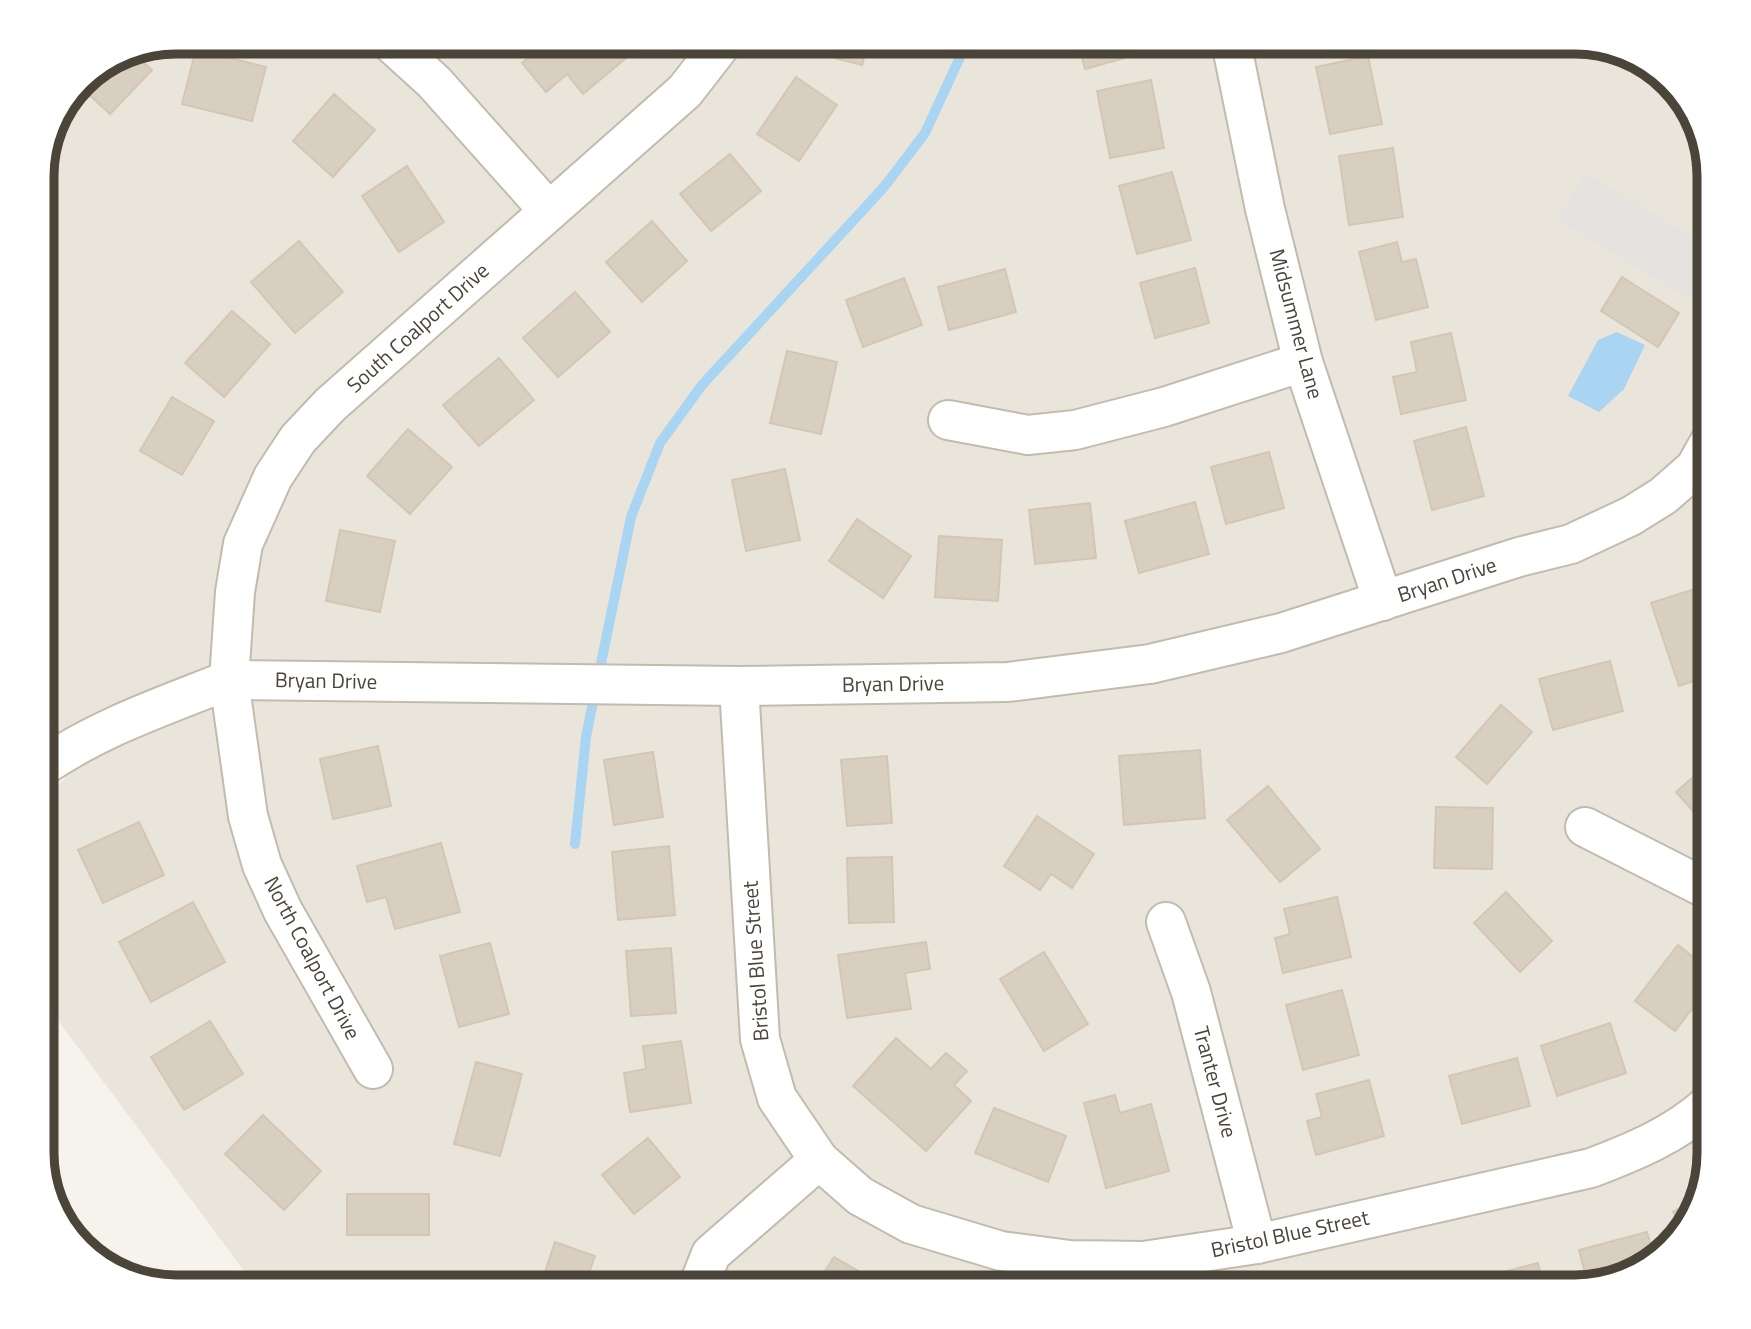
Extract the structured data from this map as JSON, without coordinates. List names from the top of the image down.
{
  "streets": {
    "street": [
      "Midsummer Lane",
      "South Coalport Drive",
      "Bryan Drive",
      "North Coalport Drive",
      "Bristol Blue Street",
      "Tranter Drive"
    ]
  },
  "crossings": [
    ["Midsummer Lane", "Bryan Drive"],
    ["South Coalport Drive", "Bryan Drive"],
    ["South Coalport Drive", "North Coalport Drive"],
    ["Bryan Drive", "North Coalport Drive"],
    ["Bryan Drive", "Bristol Blue Street"],
    ["Bristol Blue Street", "Tranter Drive"]
  ]
}
